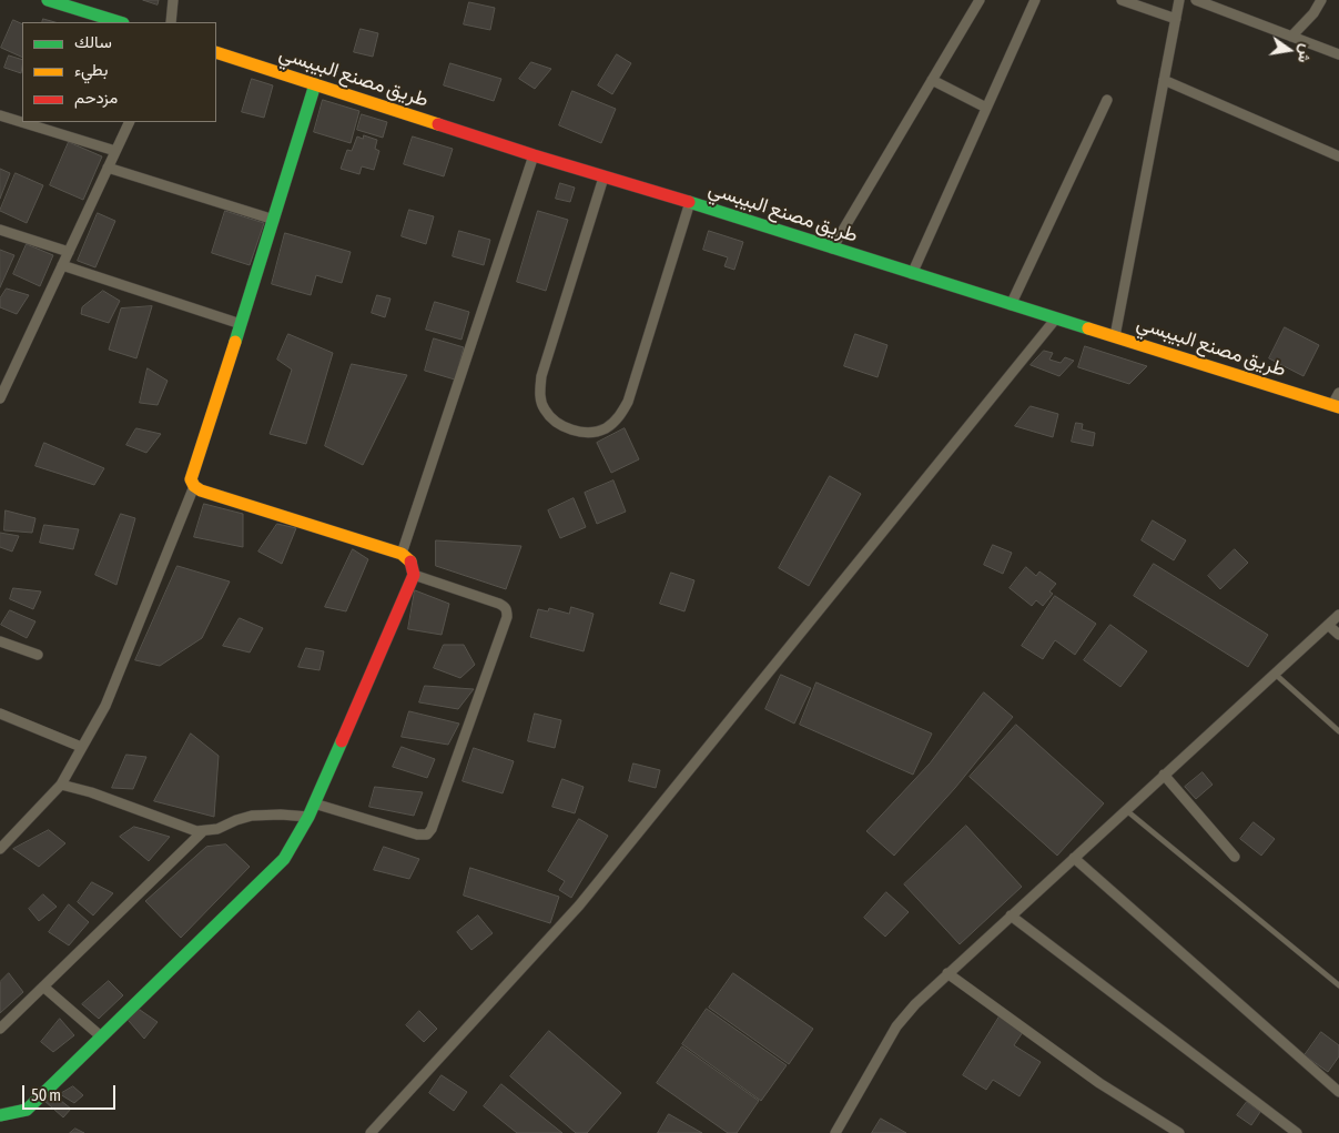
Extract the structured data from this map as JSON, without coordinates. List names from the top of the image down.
{
  "streets": {
    "street": ["طريق مصنع البيبسي"]
  },
  "legend": ["سالك", "بطيء", "مزدحم"],
  "scale_bar": "50 m",
  "north": "right"
}
